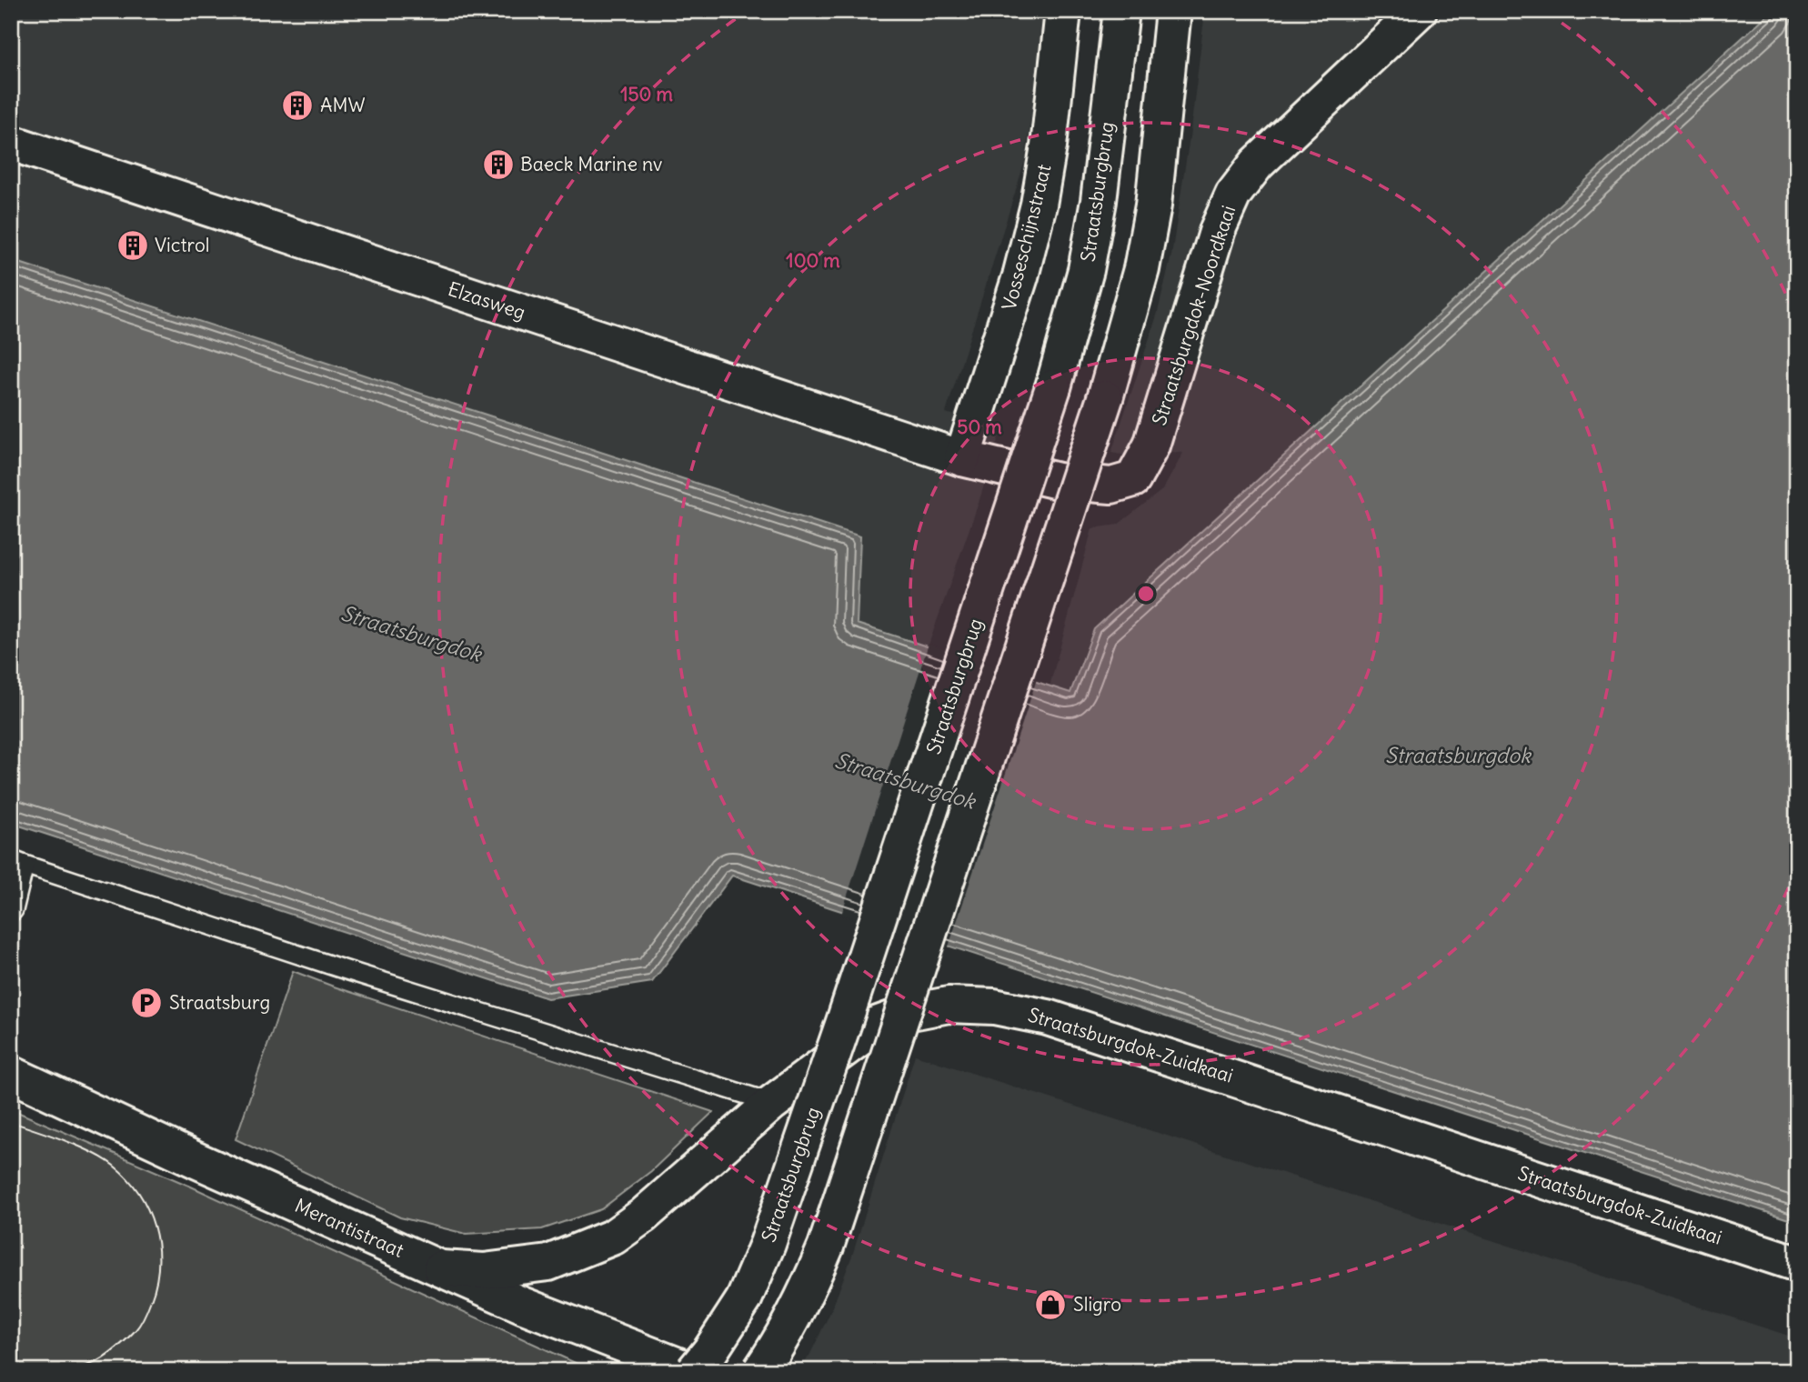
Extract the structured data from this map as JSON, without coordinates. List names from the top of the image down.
{
  "streets": {
    "street": [
      "Straatsburgbrug",
      "Vosseschijnstraat",
      "Elzasweg",
      "Straatsburgdok-Noordkaai",
      "Straatsburgdok-Zuidkaai",
      "Merantistraat"
    ]
  },
  "crossings": [
    ["Straatsburgbrug", "Merantistraat"],
    ["Vosseschijnstraat", "Elzasweg"],
    ["Vosseschijnstraat", "Straatsburgdok-Noordkaai"],
    ["Elzasweg", "Straatsburgdok-Noordkaai"],
    ["Straatsburgdok-Zuidkaai", "Merantistraat"]
  ],
  "water": ["Straatsburgdok"],
  "places": {
    "building": ["AMW", "Baeck Marine nv", "Victrol"],
    "parking": ["Straatsburg"],
    "shop": ["Sligro"]
  },
  "rings": ["150 m", "100 m", "50 m"]
}
